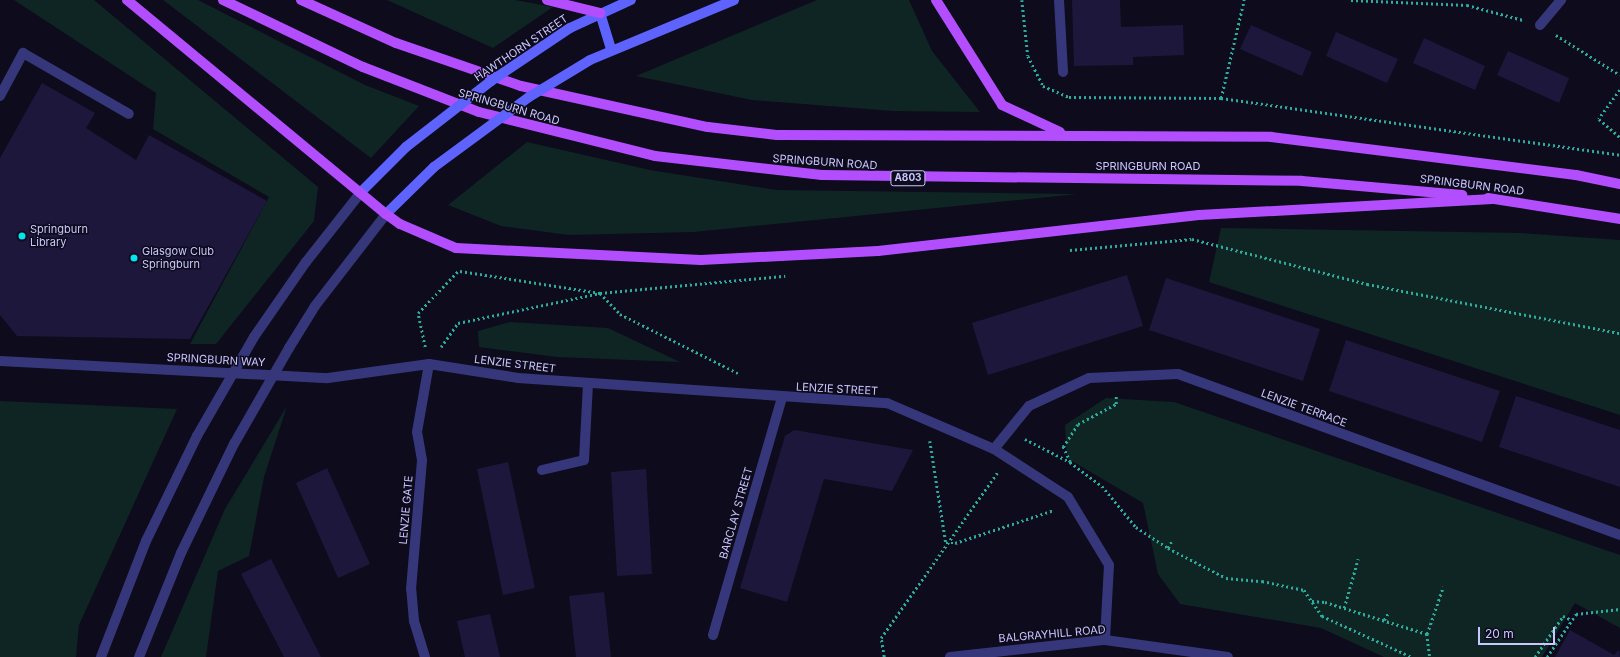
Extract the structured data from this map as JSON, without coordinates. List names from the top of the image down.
{
  "streets": {
    "main road": ["HAWTHORN STREET", "SPRINGBURN ROAD", "A803"],
    "street": [
      "SPRINGBURN WAY",
      "LENZIE STREET",
      "LENZIE TERRACE",
      "LENZIE GATE",
      "BARCLAY STREET",
      "BALGRAYHILL ROAD"
    ]
  },
  "crossings": [
    ["SPRINGBURN WAY", "LENZIE STREET"],
    ["SPRINGBURN WAY", "LENZIE GATE"],
    ["LENZIE STREET", "LENZIE TERRACE"],
    ["LENZIE STREET", "LENZIE GATE"],
    ["LENZIE STREET", "BARCLAY STREET"],
    ["LENZIE STREET", "BALGRAYHILL ROAD"]
  ],
  "places": ["Springburn Library", "Glasgow Club Springburn"],
  "scale_bar": "20 m"
}
